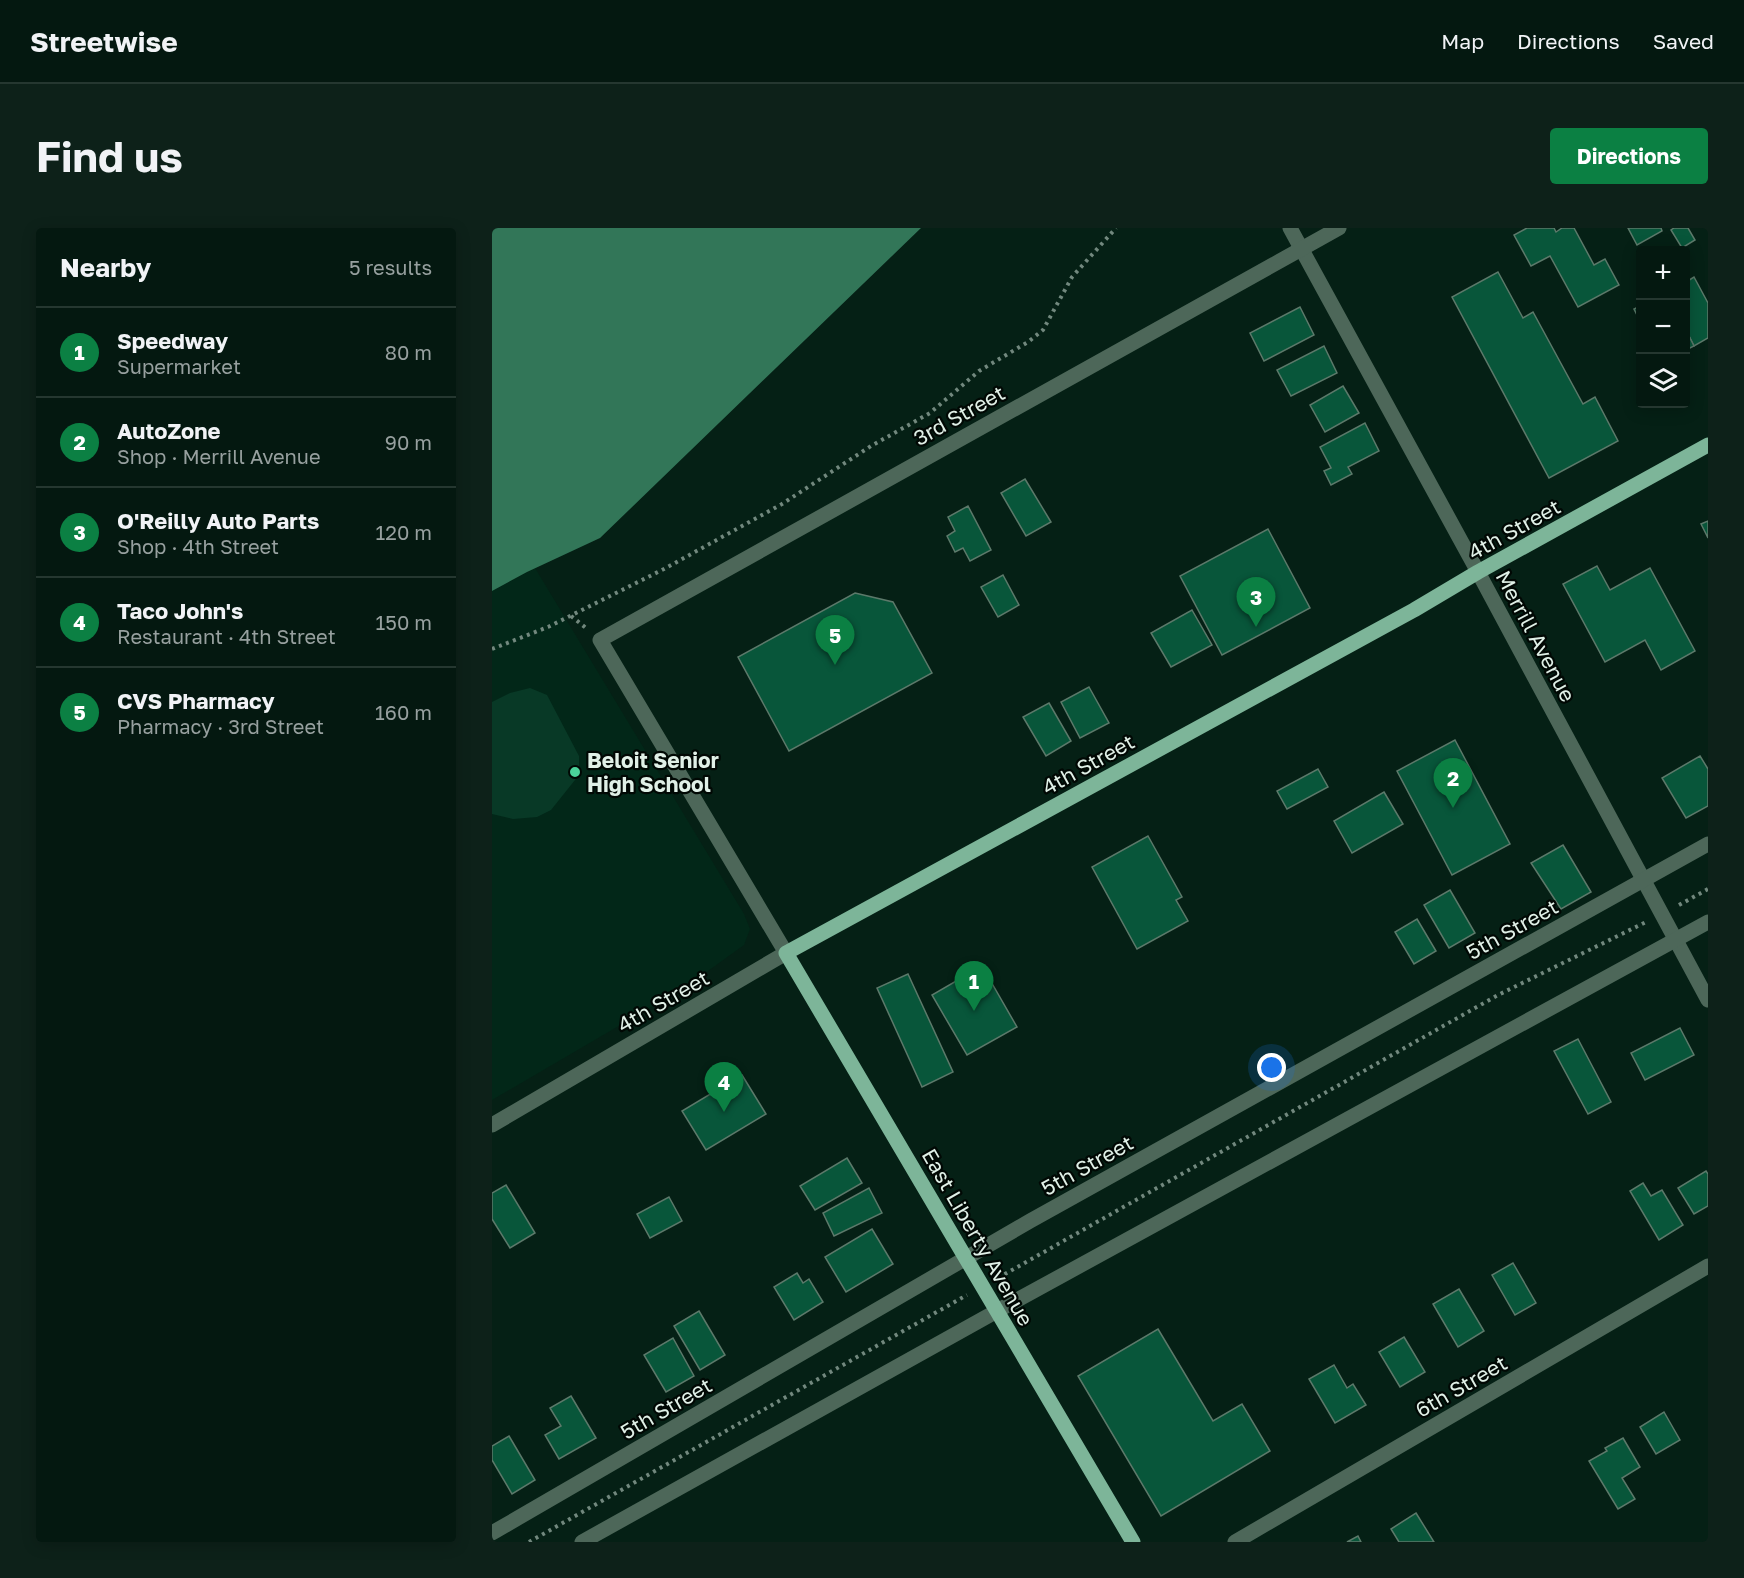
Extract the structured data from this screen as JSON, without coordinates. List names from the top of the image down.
{
  "streets": {
    "main road": ["4th Street", "East Liberty Avenue"],
    "street": [
      "3rd Street",
      "Merrill Avenue",
      "5th Street",
      "6th Street"
    ]
  },
  "crossings": [
    ["3rd Street", "4th Street"],
    ["3rd Street", "Merrill Avenue"],
    ["3rd Street", "East Liberty Avenue"],
    ["4th Street", "Merrill Avenue"],
    ["4th Street", "East Liberty Avenue"],
    ["Merrill Avenue", "5th Street"],
    ["5th Street", "East Liberty Avenue"]
  ],
  "places": ["Beloit Senior High School"],
  "page": {
    "header": "Streetwise",
    "nav": ["Map", "Directions", "Saved"],
    "buttons": "Directions",
    "title": "Find us",
    "heading": ["Nearby", "5 results"],
    "map_buttons": ["+", "−"],
    "list": [
      {
        "mark": "1",
        "name": "Speedway",
        "note": "Supermarket",
        "value": "80 m"
      },
      {
        "mark": "2",
        "name": "AutoZone",
        "note": "Shop · Merrill Avenue",
        "value": "90 m"
      },
      {
        "mark": "3",
        "name": "O'Reilly Auto Parts",
        "note": "Shop · 4th Street",
        "value": "120 m"
      },
      {
        "mark": "4",
        "name": "Taco John's",
        "note": "Restaurant · 4th Street",
        "value": "150 m"
      },
      {
        "mark": "5",
        "name": "CVS Pharmacy",
        "note": "Pharmacy · 3rd Street",
        "value": "160 m"
      }
    ],
    "pins": [
      "3",
      "5",
      "2",
      "1",
      "4"
    ]
  }
}
